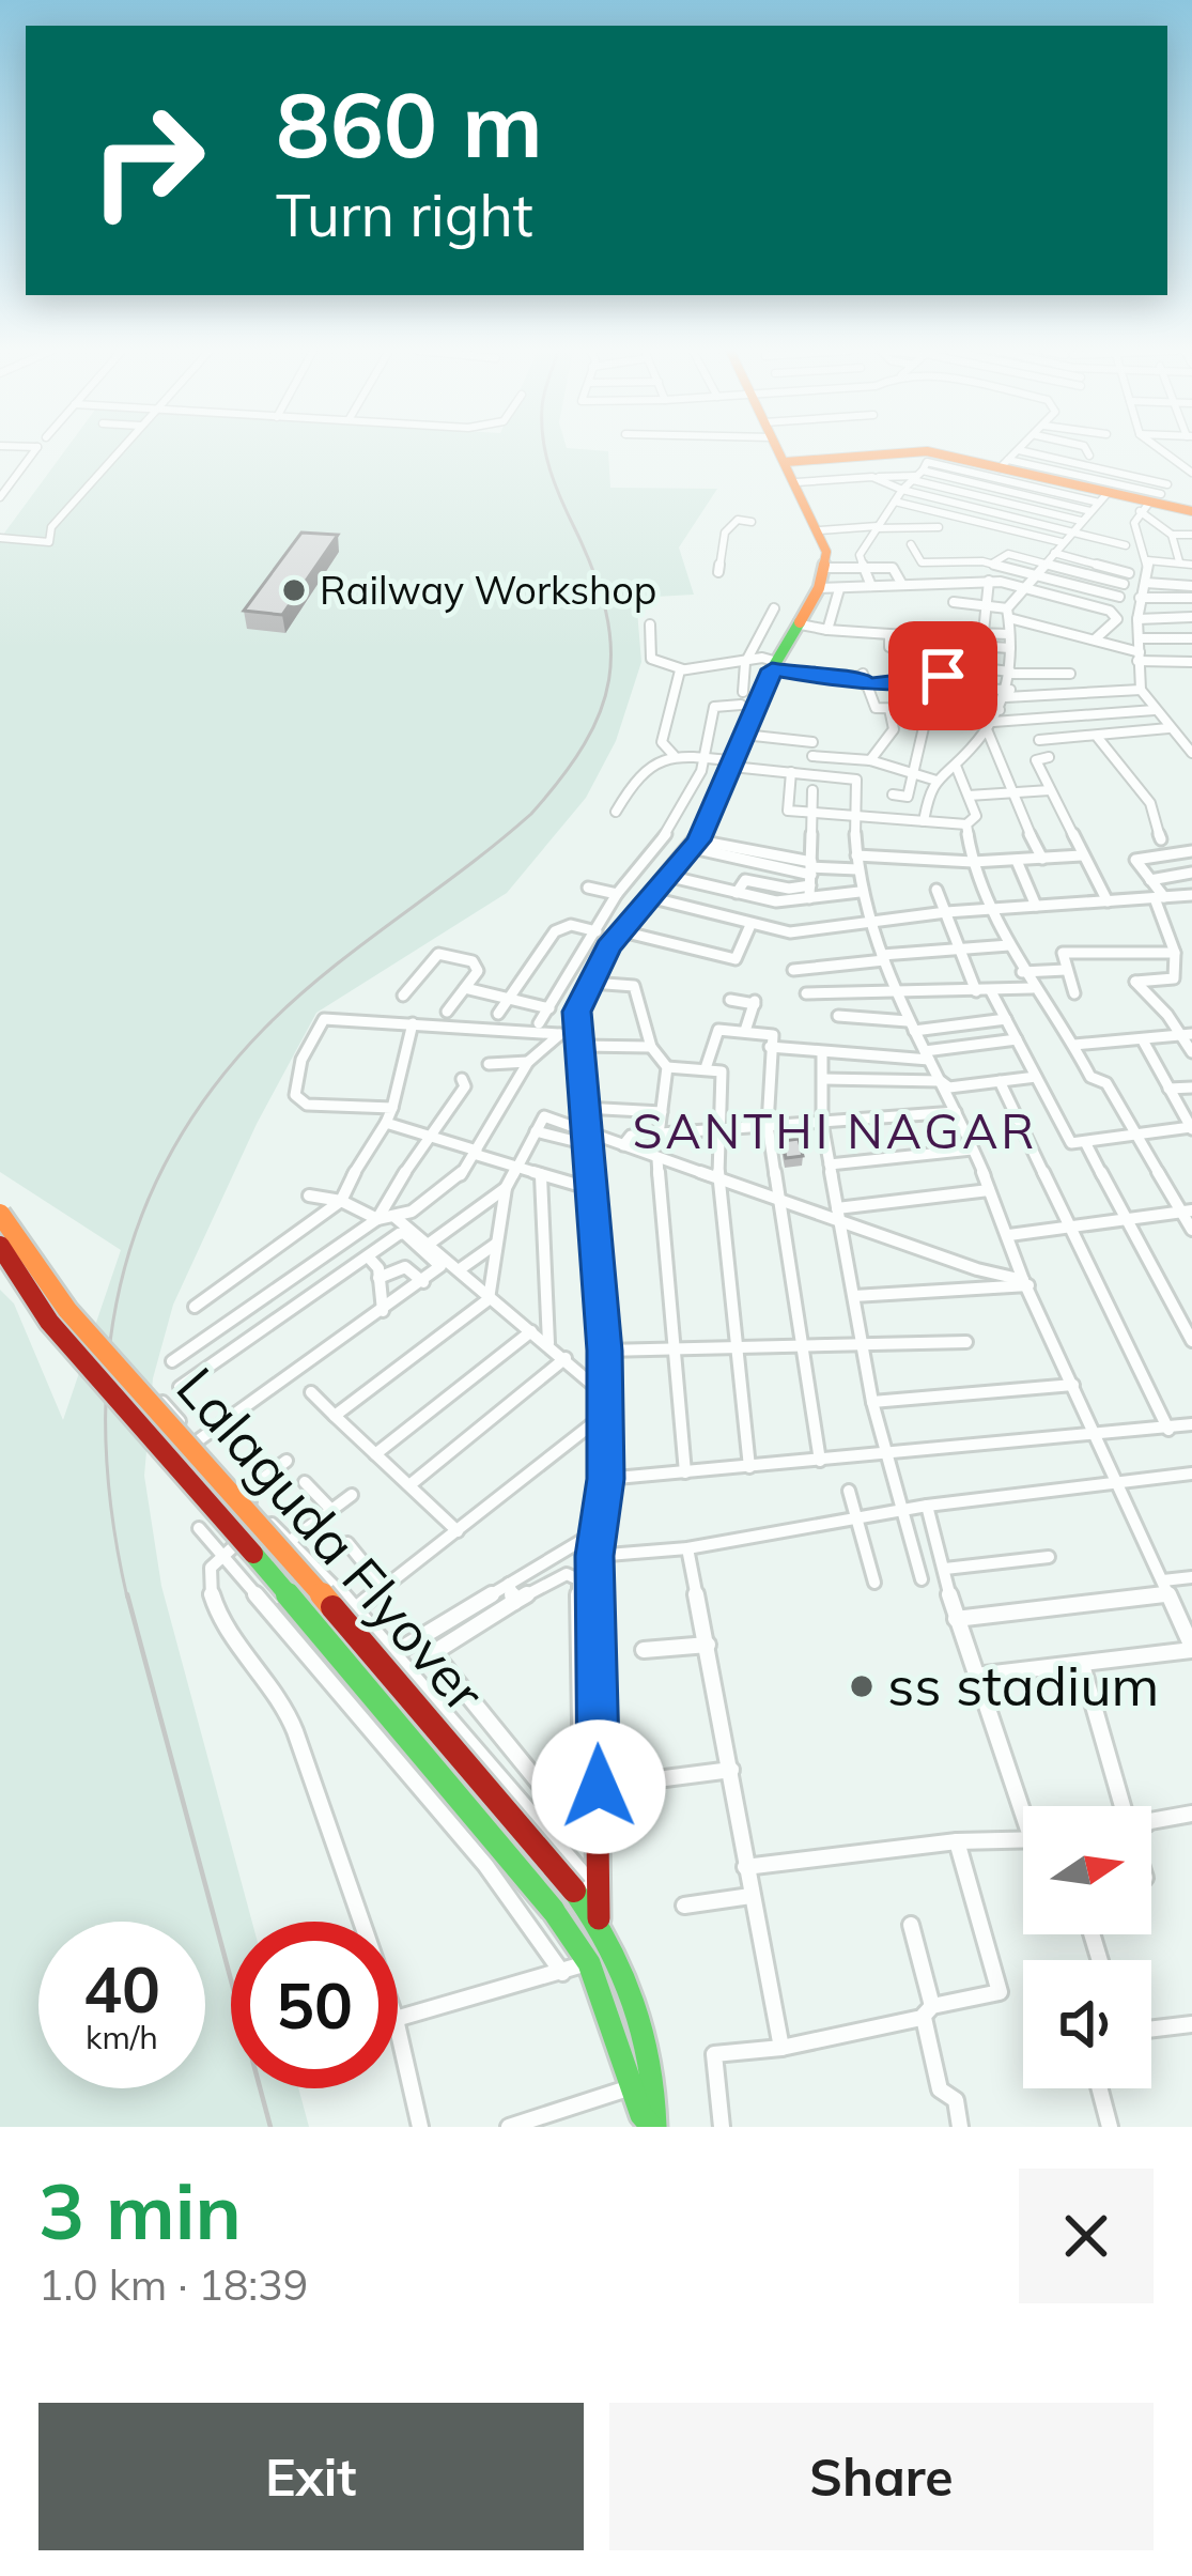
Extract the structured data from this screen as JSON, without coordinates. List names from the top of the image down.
{
  "streets": {
    "main road": ["Lalaguda Flyover"]
  },
  "districts": ["SANTHI NAGAR"],
  "places": ["Railway Workshop", "ss stadium"],
  "north": "right",
  "page": {
    "turn": ["860 m", "Turn right"],
    "speed": "40 km/h",
    "limit": "50",
    "heading": ["3 min", "1.0 km · 18:39"],
    "buttons": ["Exit", "Share"]
  }
}
